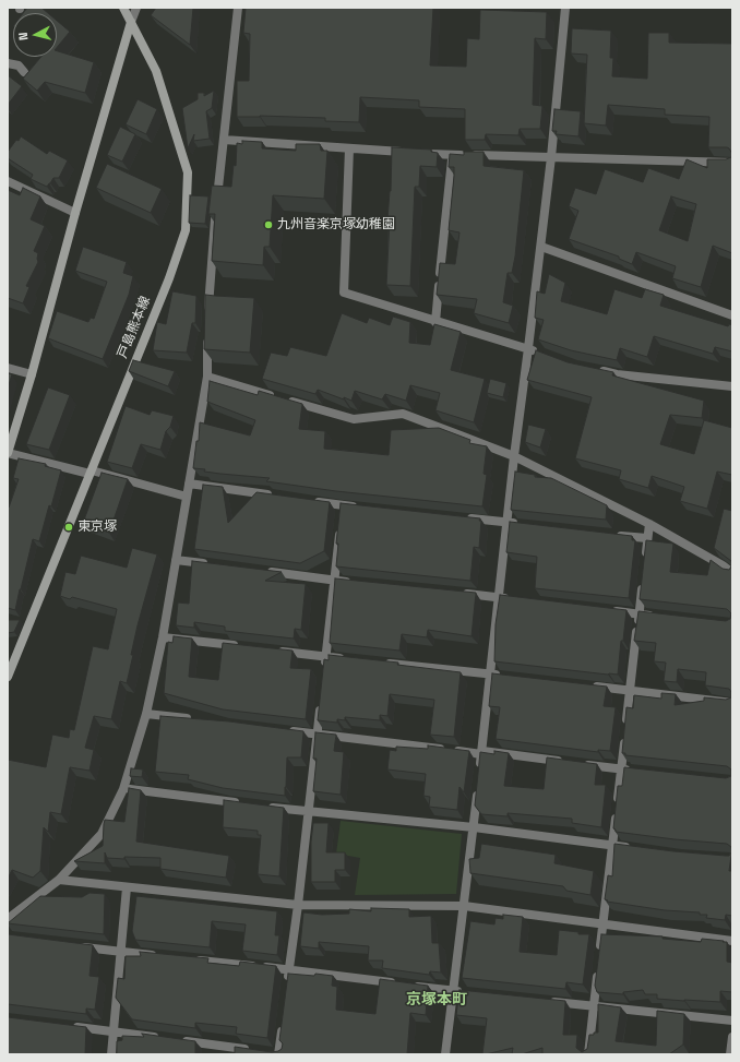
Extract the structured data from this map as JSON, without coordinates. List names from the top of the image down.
{
  "streets": {
    "main road": ["戸島熊本線"]
  },
  "districts": ["京塚本町"],
  "places": ["九州音楽京塚幼稚園", "東京塚"],
  "north": "left"
}
